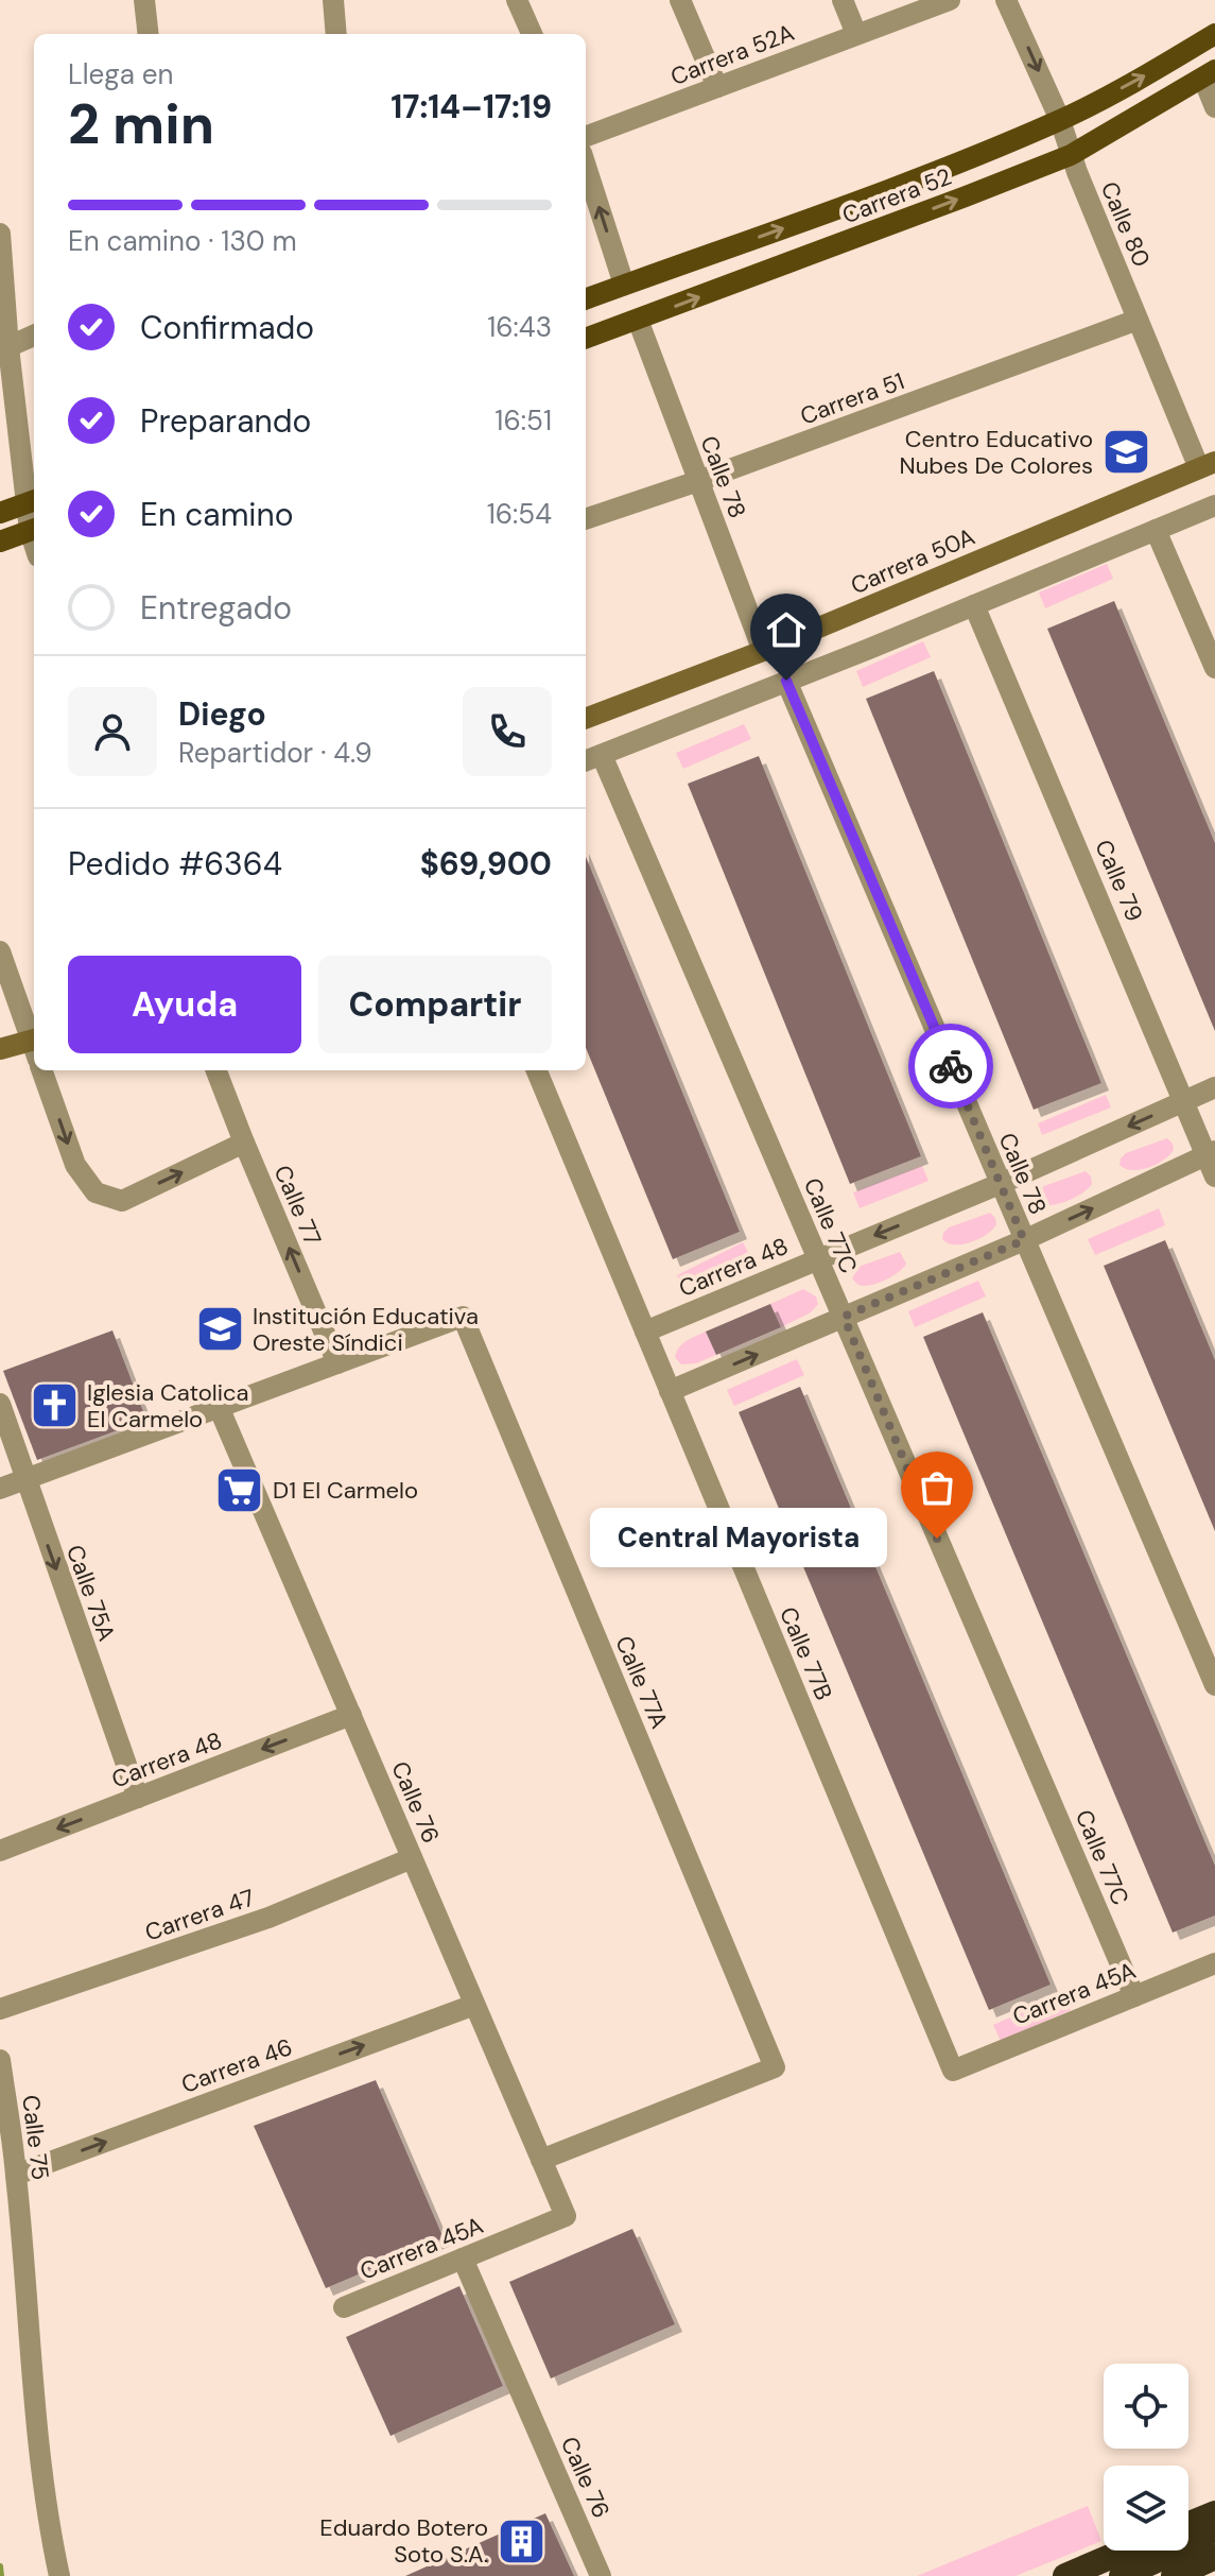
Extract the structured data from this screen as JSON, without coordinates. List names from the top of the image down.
{
  "streets": {
    "main road": ["Carrera 52"],
    "street": [
      "Carrera 52A",
      "Calle 80",
      "Carrera 51",
      "Calle 78",
      "Carrera 50A",
      "Calle 79",
      "Calle 77",
      "Calle 77C",
      "Carrera 48",
      "Calle 75A",
      "Calle 77B",
      "Calle 77A",
      "Calle 76",
      "Carrera 47",
      "Carrera 45A",
      "Carrera 46",
      "Calle 75"
    ]
  },
  "crossings": [
    ["Carrera 52", "Calle 80"],
    ["Carrera 52", "Calle 78"],
    ["Calle 80", "Carrera 51"],
    ["Calle 80", "Carrera 50A"],
    ["Carrera 51", "Calle 78"],
    ["Calle 78", "Carrera 50A"],
    ["Calle 78", "Carrera 48"],
    ["Calle 79", "Carrera 48"],
    ["Calle 77", "Calle 77A"],
    ["Calle 77C", "Carrera 48"],
    ["Calle 77C", "Carrera 45A"],
    ["Carrera 48", "Calle 75A"],
    ["Carrera 48", "Calle 77B"],
    ["Carrera 48", "Calle 76"],
    ["Calle 77B", "Carrera 45A"],
    ["Calle 77A", "Calle 76"],
    ["Calle 76", "Carrera 47"],
    ["Calle 76", "Carrera 45A"],
    ["Calle 76", "Carrera 46"],
    ["Carrera 46", "Calle 75"]
  ],
  "one_way": [
    "Carrera 52",
    "Calle 77",
    "Calle 75A",
    "Carrera 46"
  ],
  "places": {
    "school or university": ["Centro Educativo Nubes De Colores", "Institución Educativa Oreste Síndici"],
    "church": ["Iglesia Catolica El Carmelo"],
    "supermarket": ["D1 El Carmelo"],
    "other": ["Central Mayorista"],
    "building": ["Eduardo Botero Soto S.A."]
  },
  "page": {
    "heading": ["2 min", "Llega en", "17:14–17:19"],
    "panel": [
      "Diego",
      "Repartidor · 4.9",
      "Pedido #6364",
      "$69,900"
    ],
    "bar": "En camino · 130 m",
    "list": [
      ["Confirmado", "16:43"],
      ["Preparando", "16:51"],
      ["En camino", "16:54"],
      "Entregado"
    ],
    "buttons": ["Ayuda", "Compartir"],
    "bubble": "Central Mayorista"
  }
}
